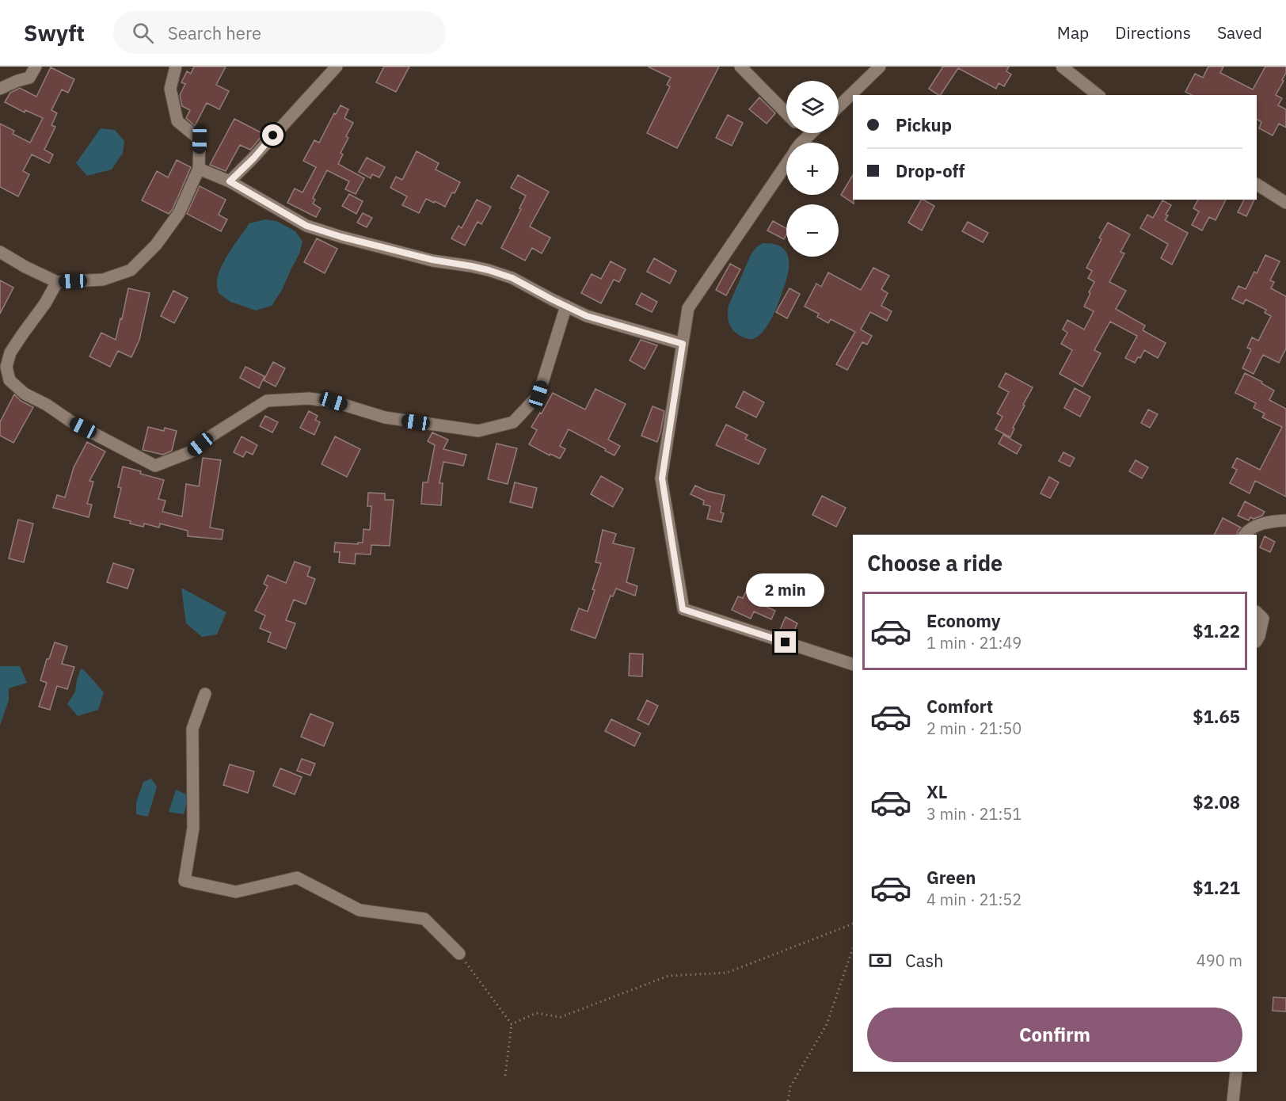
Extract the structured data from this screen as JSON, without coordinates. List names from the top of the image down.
{
  "page": {
    "header": "Swyft",
    "search": "Search here",
    "nav": ["Map", "Directions", "Saved"],
    "map_buttons": ["+", "−"],
    "banner": ["Pickup", "Drop-off"],
    "heading": "Choose a ride",
    "bubble": "2 min",
    "list": [
      {
        "name": "Economy",
        "note": "1 min · 21:49",
        "value": "$1.22"
      },
      {
        "name": "Comfort",
        "note": "2 min · 21:50",
        "value": "$1.65"
      },
      {
        "name": "XL",
        "note": "3 min · 21:51",
        "value": "$2.08"
      },
      {
        "name": "Green",
        "note": "4 min · 21:52",
        "value": "$1.21"
      }
    ],
    "pay": ["Cash", "490 m"],
    "buttons": "Confirm"
  }
}
